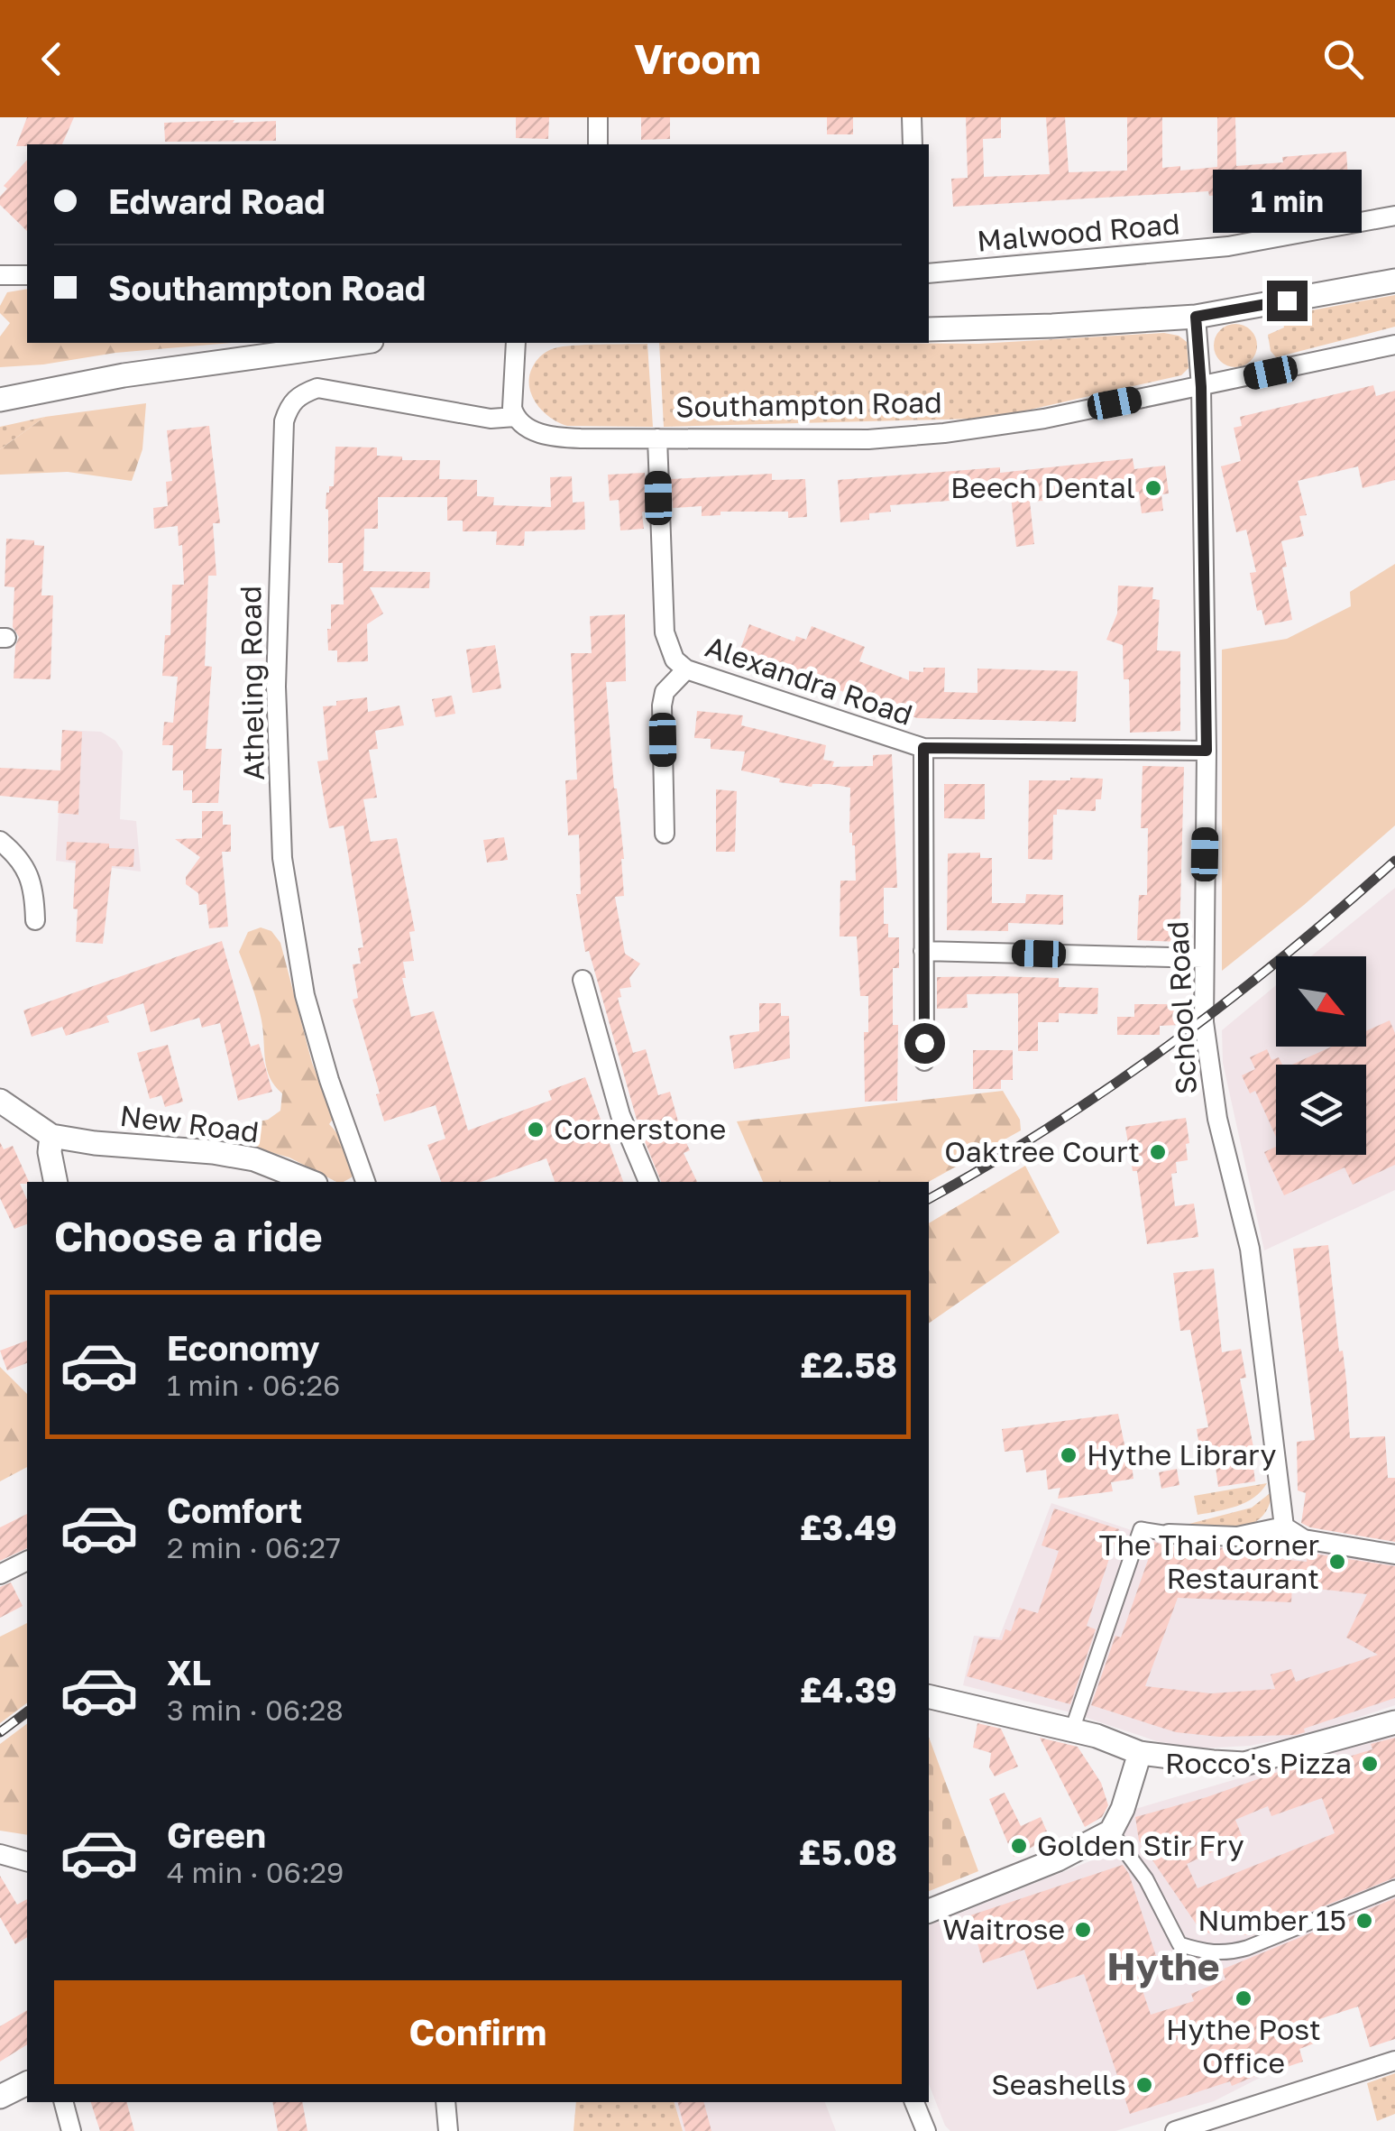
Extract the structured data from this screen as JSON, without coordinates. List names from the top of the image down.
{
  "streets": {
    "street": [
      "Malwood Road",
      "Southampton Road",
      "Alexandra Road",
      "Atheling Road",
      "School Road",
      "New Road"
    ]
  },
  "crossings": [
    ["Southampton Road", "Alexandra Road"],
    ["Southampton Road", "Atheling Road"],
    ["Southampton Road", "School Road"],
    ["Alexandra Road", "School Road"]
  ],
  "districts": ["Hythe"],
  "places": [
    "Beech Dental",
    "Cornerstone",
    "Oaktree Court",
    "Hythe Library",
    "The Thai Corner Restaurant",
    "Rocco's Pizza",
    "Golden Stir Fry",
    "Number 15",
    "Waitrose",
    "Hythe Post Office",
    "Seashells"
  ],
  "north": "bottom right",
  "page": {
    "header": "Vroom",
    "banner": ["Edward Road", "Southampton Road"],
    "bubble": "1 min",
    "heading": "Choose a ride",
    "list": [
      {
        "name": "Economy",
        "note": "1 min · 06:26",
        "value": "£2.58"
      },
      {
        "name": "Comfort",
        "note": "2 min · 06:27",
        "value": "£3.49"
      },
      {
        "name": "XL",
        "note": "3 min · 06:28",
        "value": "£4.39"
      },
      {
        "name": "Green",
        "note": "4 min · 06:29",
        "value": "£5.08"
      }
    ],
    "buttons": "Confirm"
  }
}
